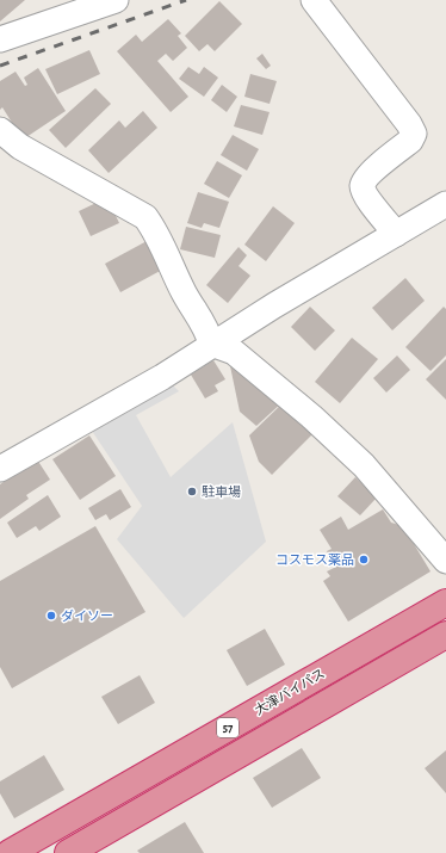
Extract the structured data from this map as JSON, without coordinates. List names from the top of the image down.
{
  "streets": {
    "highway": ["大津バイパス", "57"]
  },
  "places": ["駐車場", "コスモス薬品", "ダイソー"]
}
